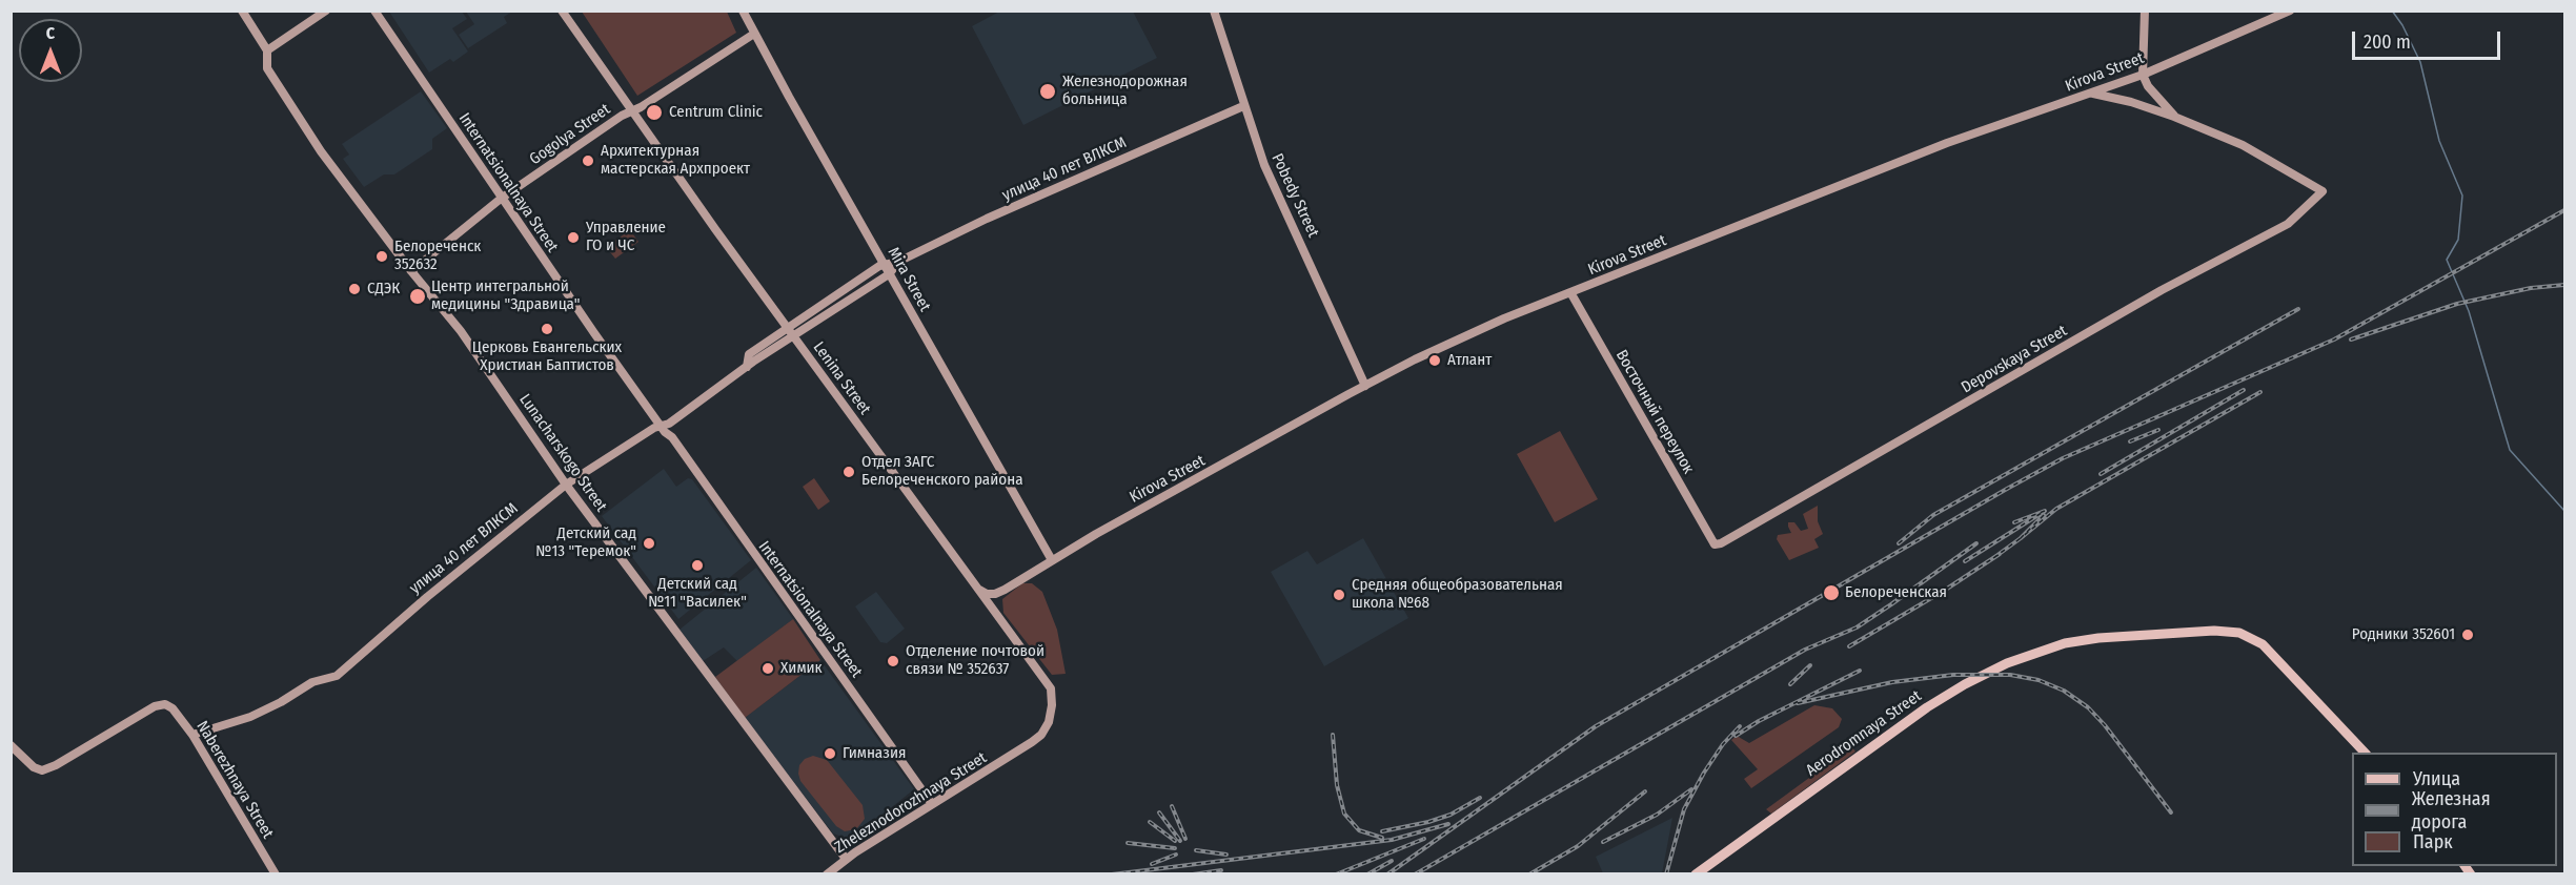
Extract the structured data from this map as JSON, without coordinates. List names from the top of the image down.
{
  "streets": {
    "main road": ["Aerodromnaya Street"],
    "street": [
      "Kirova Street",
      "Gogolya Street",
      "улица 40 лет ВЛКСМ",
      "Internatsionalnaya Street",
      "Pobedy Street",
      "Mira Street",
      "Depovskaya Street",
      "Lenina Street",
      "Восточный переулок",
      "Lunacharskogo Street",
      "Naberezhnaya Street",
      "Zheleznodorozhnaya Street"
    ]
  },
  "crossings": [
    ["Kirova Street", "Pobedy Street"],
    ["Kirova Street", "Mira Street"],
    ["Kirova Street", "Восточный переулок"],
    ["Gogolya Street", "Internatsionalnaya Street"],
    ["Gogolya Street", "Mira Street"],
    ["Gogolya Street", "Lenina Street"],
    ["Gogolya Street", "Lunacharskogo Street"],
    ["улица 40 лет ВЛКСМ", "Internatsionalnaya Street"],
    ["улица 40 лет ВЛКСМ", "Pobedy Street"],
    ["улица 40 лет ВЛКСМ", "Mira Street"],
    ["улица 40 лет ВЛКСМ", "Lenina Street"],
    ["улица 40 лет ВЛКСМ", "Lunacharskogo Street"],
    ["улица 40 лет ВЛКСМ", "Naberezhnaya Street"],
    ["Internatsionalnaya Street", "Zheleznodorozhnaya Street"],
    ["Depovskaya Street", "Восточный переулок"],
    ["Lenina Street", "Zheleznodorozhnaya Street"],
    ["Lunacharskogo Street", "Zheleznodorozhnaya Street"]
  ],
  "places": [
    "Железнодорожная больница",
    "Centrum Clinic",
    "Архитектурная мастерская Архпроект",
    "Управление ГО и ЧС",
    "Белореченск 352632",
    "СДЭК",
    "Центр интегральной медицины \"Здравица\"",
    "Церковь Евангельских Христиан Баптистов",
    "Атлант",
    "Отдел ЗАГС Белореченского района",
    "Детский сад №13 \"Теремок\"",
    "Детский сад №11 \"Василек\"",
    "Белореченская",
    "Средняя общеобразовательная школа №68",
    "Родники 352601",
    "Отделение почтовой связи № 352637",
    "Химик",
    "Гимназия"
  ],
  "legend": ["Улица", "Железная дорога", "Парк"],
  "scale_bar": "200 m",
  "north": "top"
}
